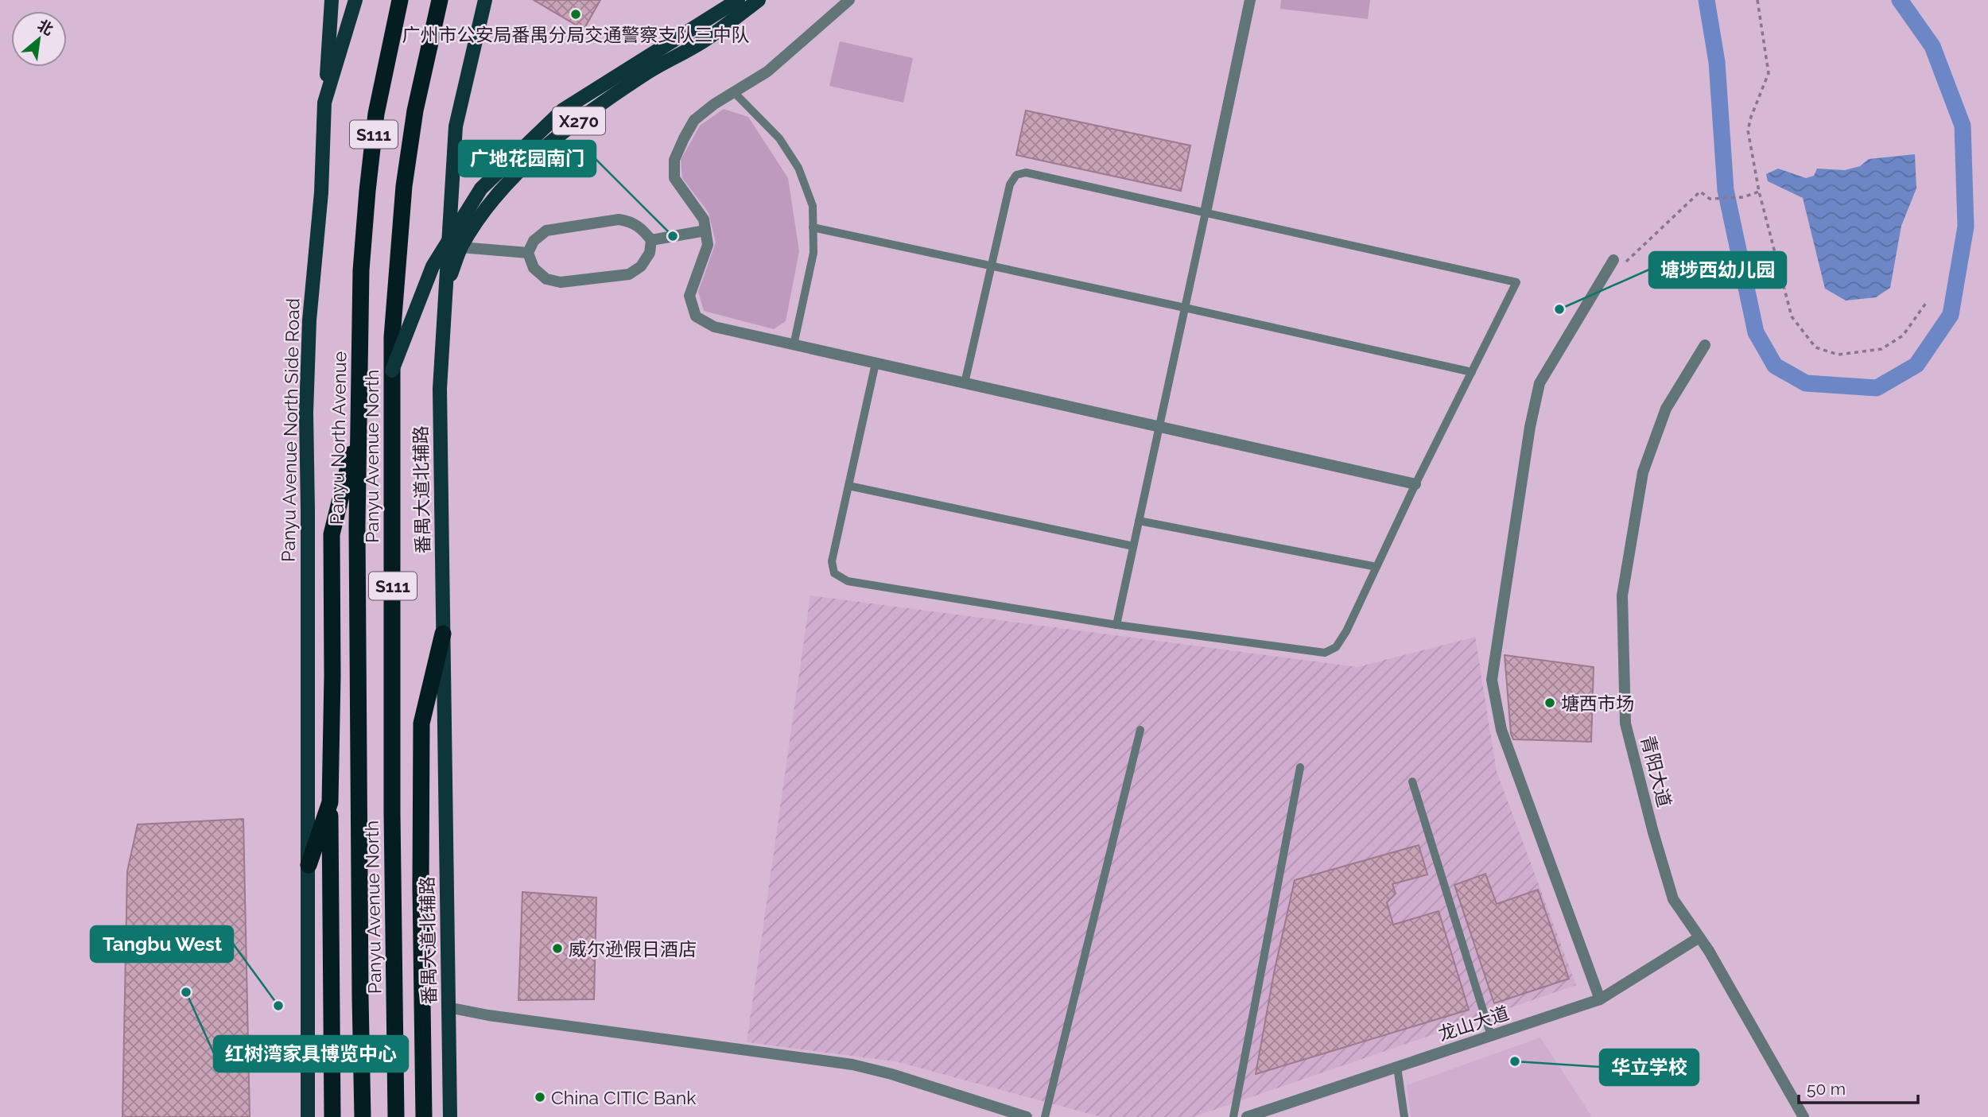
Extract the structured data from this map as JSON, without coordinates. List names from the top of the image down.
{
  "streets": {
    "highway": ["S111", "Panyu North Avenue", "Panyu Avenue North"],
    "main road": ["X270", "Panyu Avenue North Side Road", "番禺大道北辅路"],
    "street": ["青阳大道", "龙山大道"]
  },
  "crossings": [
    ["X270", "番禺大道北辅路"],
    ["Panyu North Avenue", "Panyu Avenue North"],
    ["青阳大道", "龙山大道"]
  ],
  "places": [
    "广州市公安局番禺分局交通警察支队三中队",
    "广地花园南门",
    "塘埗西幼儿园",
    "塘西市场",
    "威尔逊假日酒店",
    "红树湾家具博览中心",
    "Tangbu West",
    "华立学校",
    "China CITIC Bank"
  ],
  "scale_bar": "50 m",
  "north": "top right"
}
